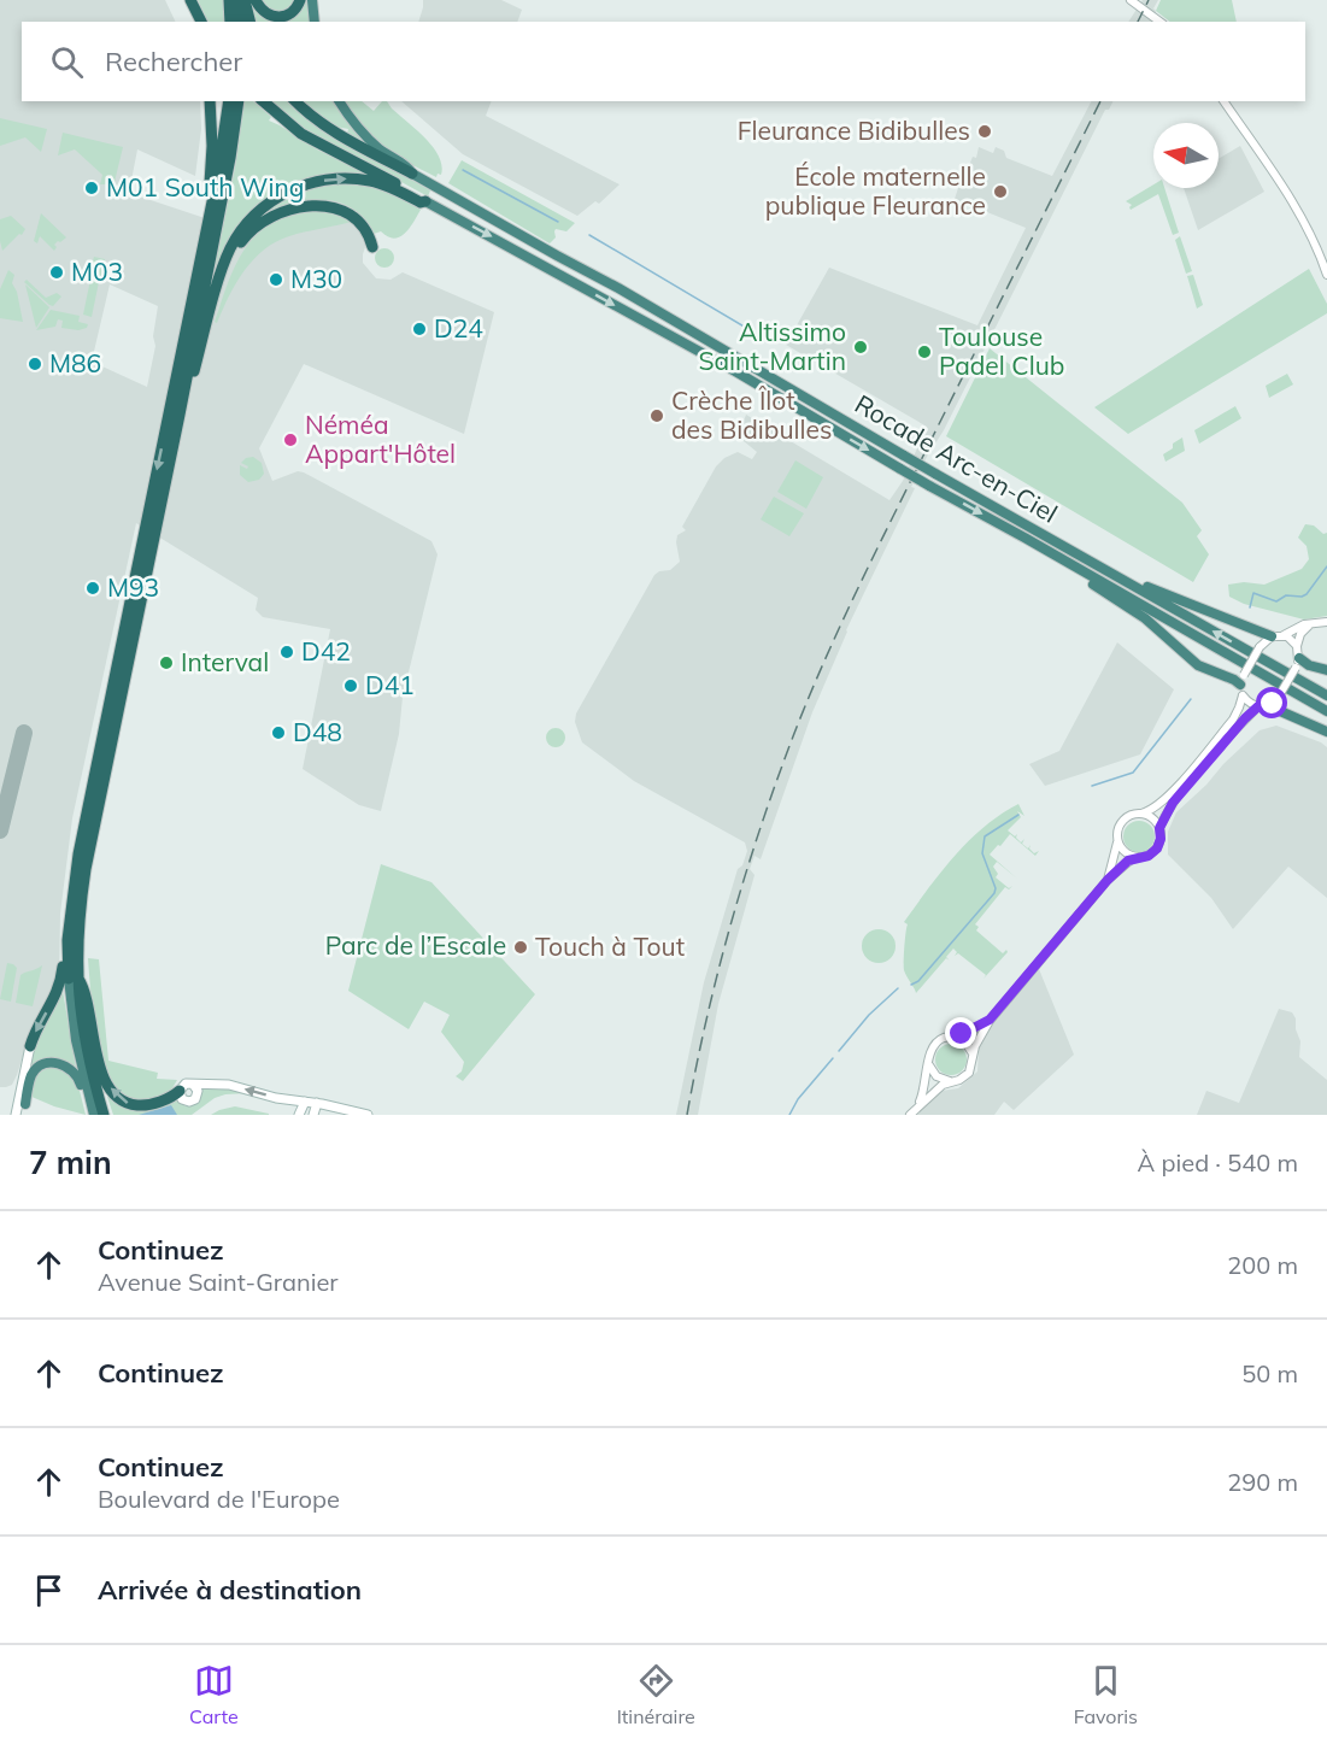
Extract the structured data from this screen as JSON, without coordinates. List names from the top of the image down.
{
  "streets": {
    "highway": ["Rocade Arc-en-Ciel"]
  },
  "parks": ["Parc de l’Escale"],
  "places": [
    "Fleurance Bidibulles",
    "M01 South Wing",
    "École maternelle publique Fleurance",
    "M03",
    "M30",
    "D24",
    "Altissimo Saint-Martin",
    "Toulouse Padel Club",
    "M86",
    "Crèche Îlot des Bidibulles",
    "Néméa Appart'Hôtel",
    "M93",
    "D42",
    "Interval",
    "D41",
    "D48",
    "Touch à Tout"
  ],
  "north": "left",
  "page": {
    "search": "Rechercher",
    "heading": ["7 min", "À pied · 540 m"],
    "list": [
      ["Continuez", "Avenue Saint-Granier", "200 m"],
      ["Continuez", "50 m"],
      ["Continuez", "Boulevard de l'Europe", "290 m"],
      "Arrivée à destination"
    ],
    "nav": ["Carte", "Itinéraire", "Favoris"]
  }
}
